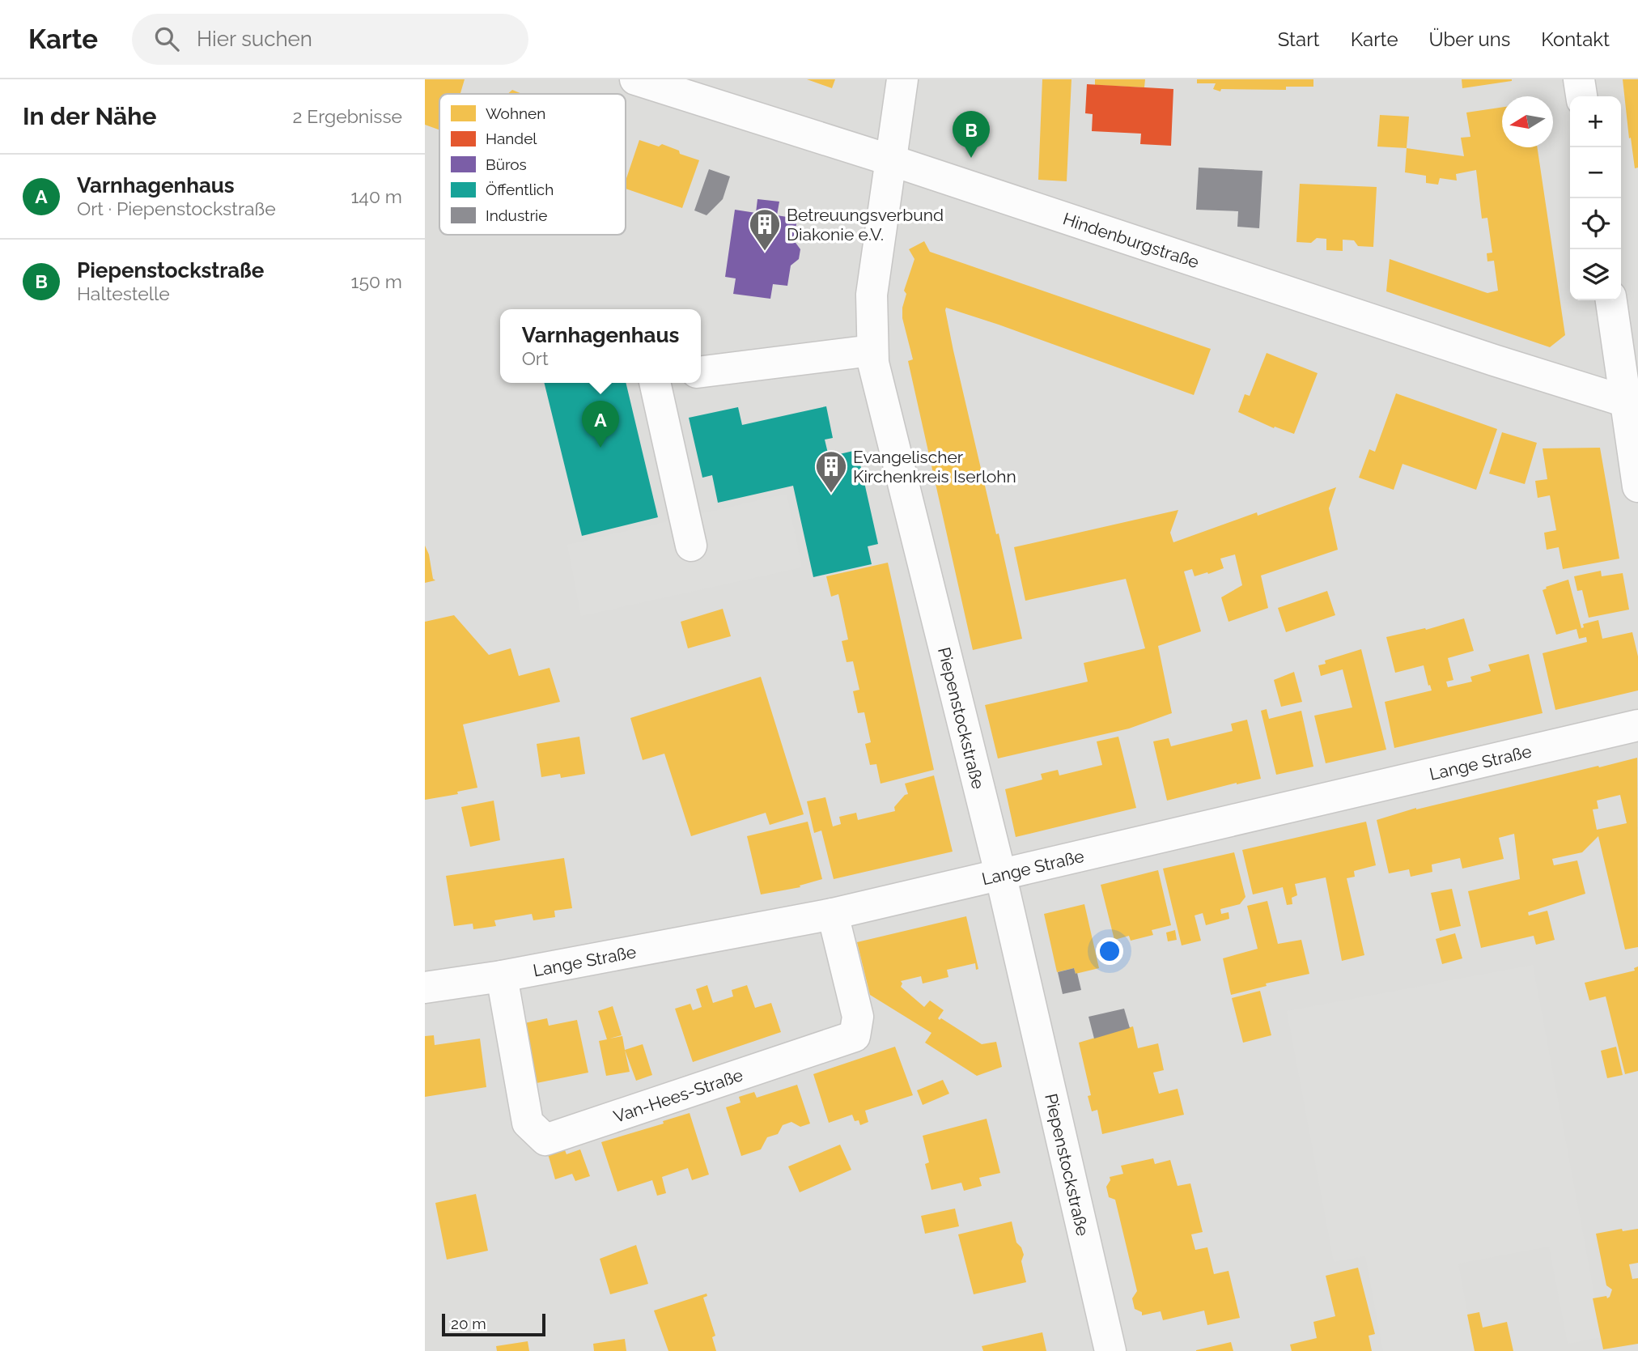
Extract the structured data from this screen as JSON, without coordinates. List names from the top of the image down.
{
  "streets": {
    "street": [
      "Hindenburgstraße",
      "Piepenstockstraße",
      "Lange Straße",
      "Van-Hees-Straße"
    ]
  },
  "crossings": [
    ["Hindenburgstraße", "Piepenstockstraße"],
    ["Piepenstockstraße", "Lange Straße"],
    ["Lange Straße", "Van-Hees-Straße"]
  ],
  "places": {
    "building": ["Betreuungsverbund Diakonie e.V.", "Evangelischer Kirchenkreis Iserlohn"]
  },
  "legend": [
    "Wohnen",
    "Handel",
    "Büros",
    "Öffentlich",
    "Industrie"
  ],
  "scale_bar": "20 m",
  "north": "left",
  "page": {
    "header": "Karte",
    "search": "Hier suchen",
    "nav": [
      "Start",
      "Karte",
      "Über uns",
      "Kontakt"
    ],
    "heading": ["In der Nähe", "2 Ergebnisse"],
    "map_buttons": ["+", "−"],
    "pins": ["B", "A"],
    "list": [
      {
        "mark": "A",
        "name": "Varnhagenhaus",
        "note": "Ort · Piepenstockstraße",
        "value": "140 m"
      },
      {
        "mark": "B",
        "name": "Piepenstockstraße",
        "note": "Haltestelle",
        "value": "150 m"
      }
    ],
    "popup": ["Varnhagenhaus", "Ort"],
    "scale": "20 m"
  }
}
